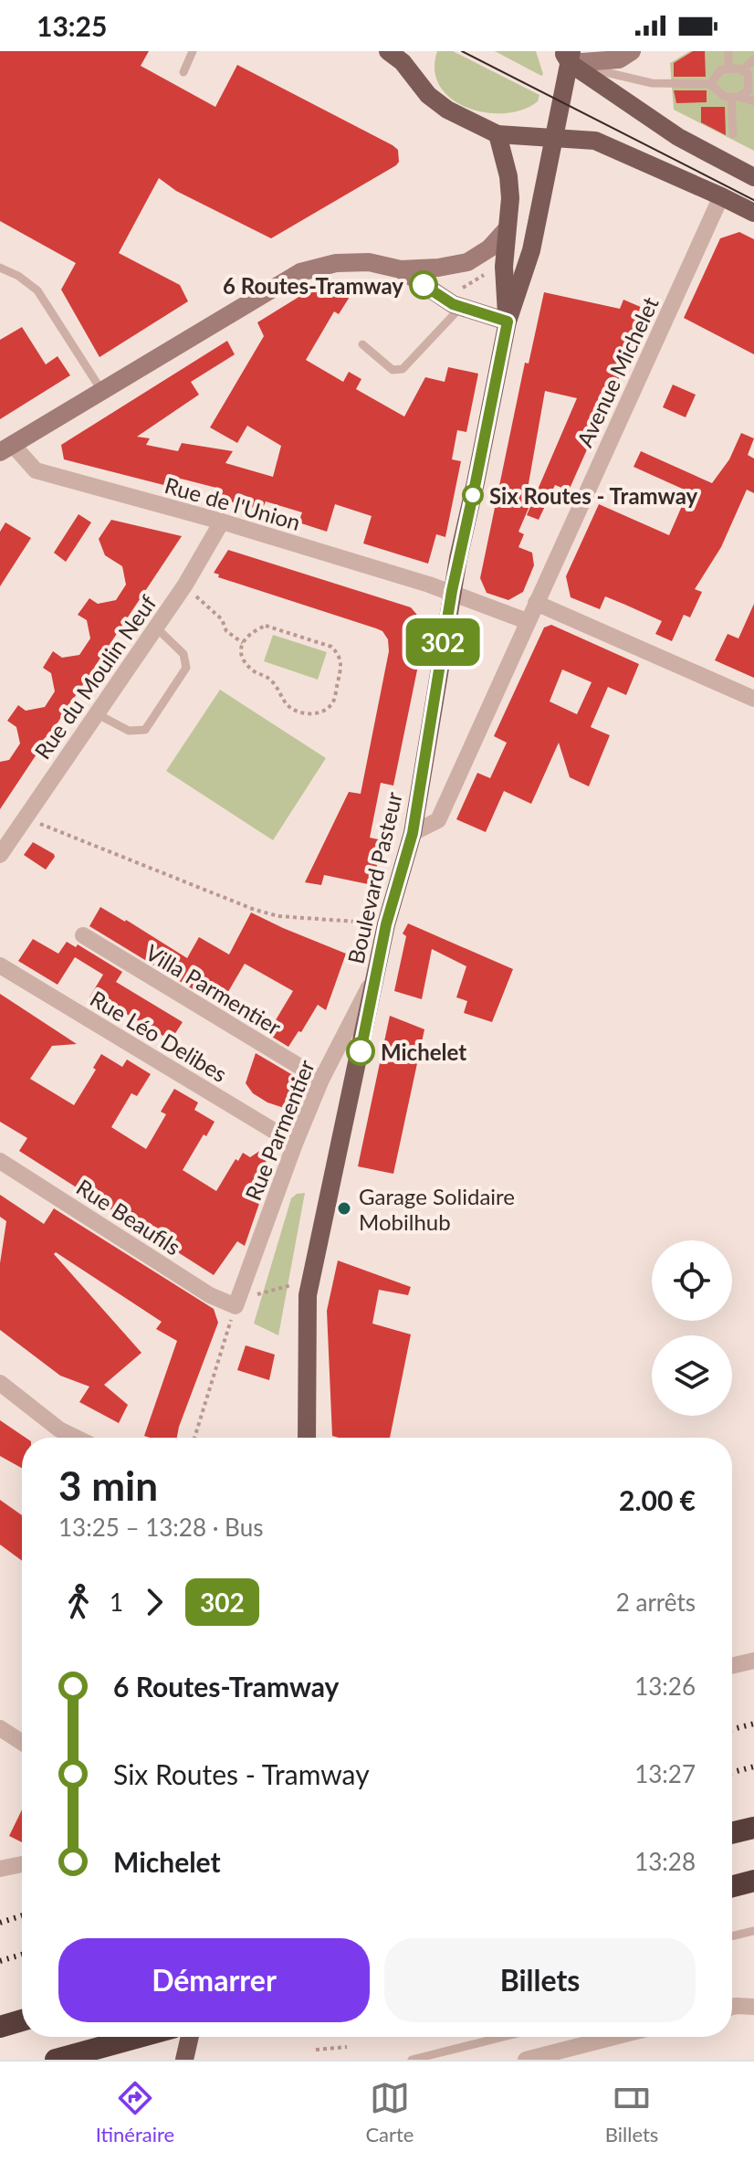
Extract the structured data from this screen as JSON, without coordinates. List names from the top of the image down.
{
  "streets": {
    "main road": ["Boulevard Pasteur"],
    "street": [
      "Avenue Michelet",
      "Rue de l'Union",
      "Rue du Moulin Neuf",
      "Villa Parmentier",
      "Rue Léo Delibes",
      "Rue Parmentier",
      "Rue Beaufils"
    ]
  },
  "crossings": [
    ["Avenue Michelet", "Rue de l'Union"],
    ["Avenue Michelet", "Boulevard Pasteur"],
    ["Rue de l'Union", "Rue du Moulin Neuf"],
    ["Rue de l'Union", "Boulevard Pasteur"],
    ["Boulevard Pasteur", "Rue Parmentier"],
    ["Villa Parmentier", "Rue Parmentier"],
    ["Rue Léo Delibes", "Rue Parmentier"],
    ["Rue Parmentier", "Rue Beaufils"]
  ],
  "places": [
    "6 Routes-Tramway",
    "Six Routes - Tramway",
    "Michelet",
    "Garage Solidaire Mobilhub"
  ],
  "lines": ["bus line 302"],
  "page": {
    "status": "13:25",
    "on_map": "302",
    "heading": ["3 min", "13:25 – 13:28 · Bus", "2.00 €"],
    "legs": ["1", "302", "2 arrêts"],
    "list": [
      {
        "name": "6 Routes-Tramway",
        "value": "13:26"
      },
      {
        "name": "Six Routes - Tramway",
        "value": "13:27"
      },
      {
        "name": "Michelet",
        "value": "13:28"
      }
    ],
    "buttons": ["Démarrer", "Billets"],
    "tabs": ["Itinéraire", "Carte", "Billets"]
  }
}
